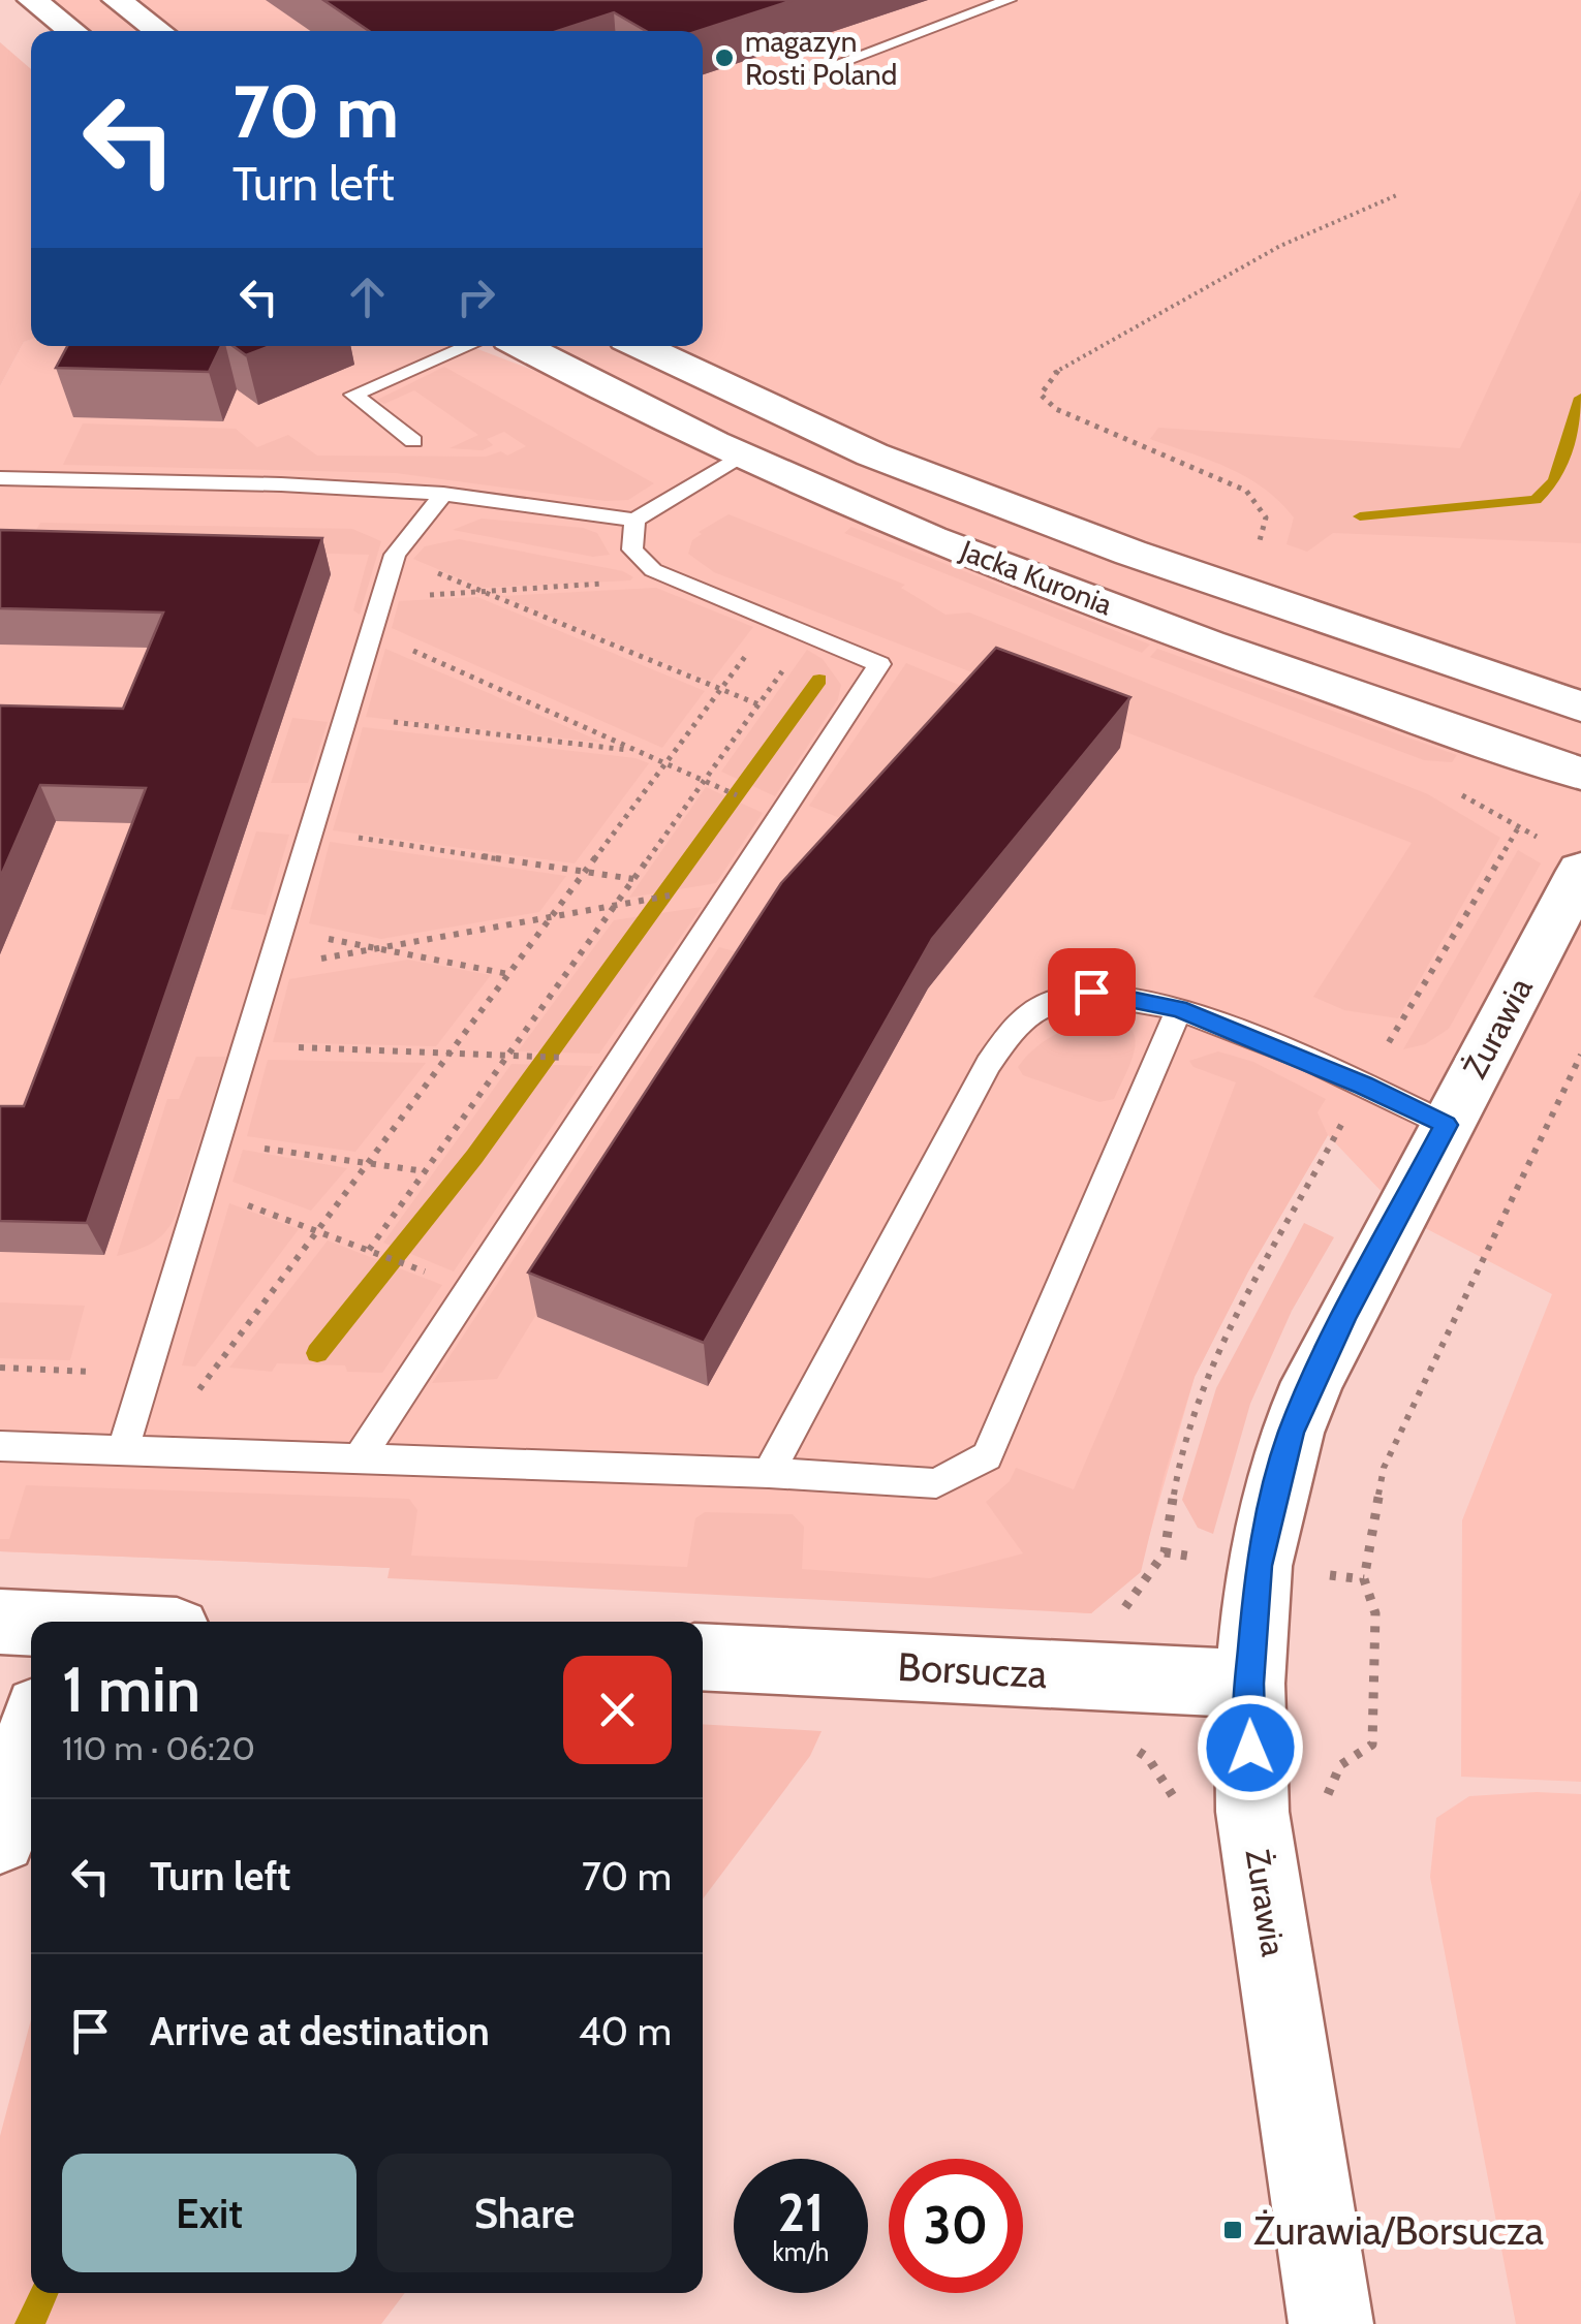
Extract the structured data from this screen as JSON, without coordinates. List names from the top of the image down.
{
  "streets": {
    "main road": ["Jacka Kuronia", "Żurawia", "Borsucza"]
  },
  "crossings": [
    ["Żurawia", "Borsucza"]
  ],
  "places": {
    "other": ["magazyn Rosti Poland"],
    "transit": ["Żurawia/Borsucza"]
  },
  "page": {
    "turn": ["70 m", "Turn left"],
    "heading": ["1 min", "110 m · 06:20"],
    "list": [
      {
        "name": "Turn left",
        "value": "70 m"
      },
      {
        "name": "Arrive at destination",
        "value": "40 m"
      }
    ],
    "buttons": ["Exit", "Share"],
    "speed": "21 km/h",
    "limit": "30"
  }
}
